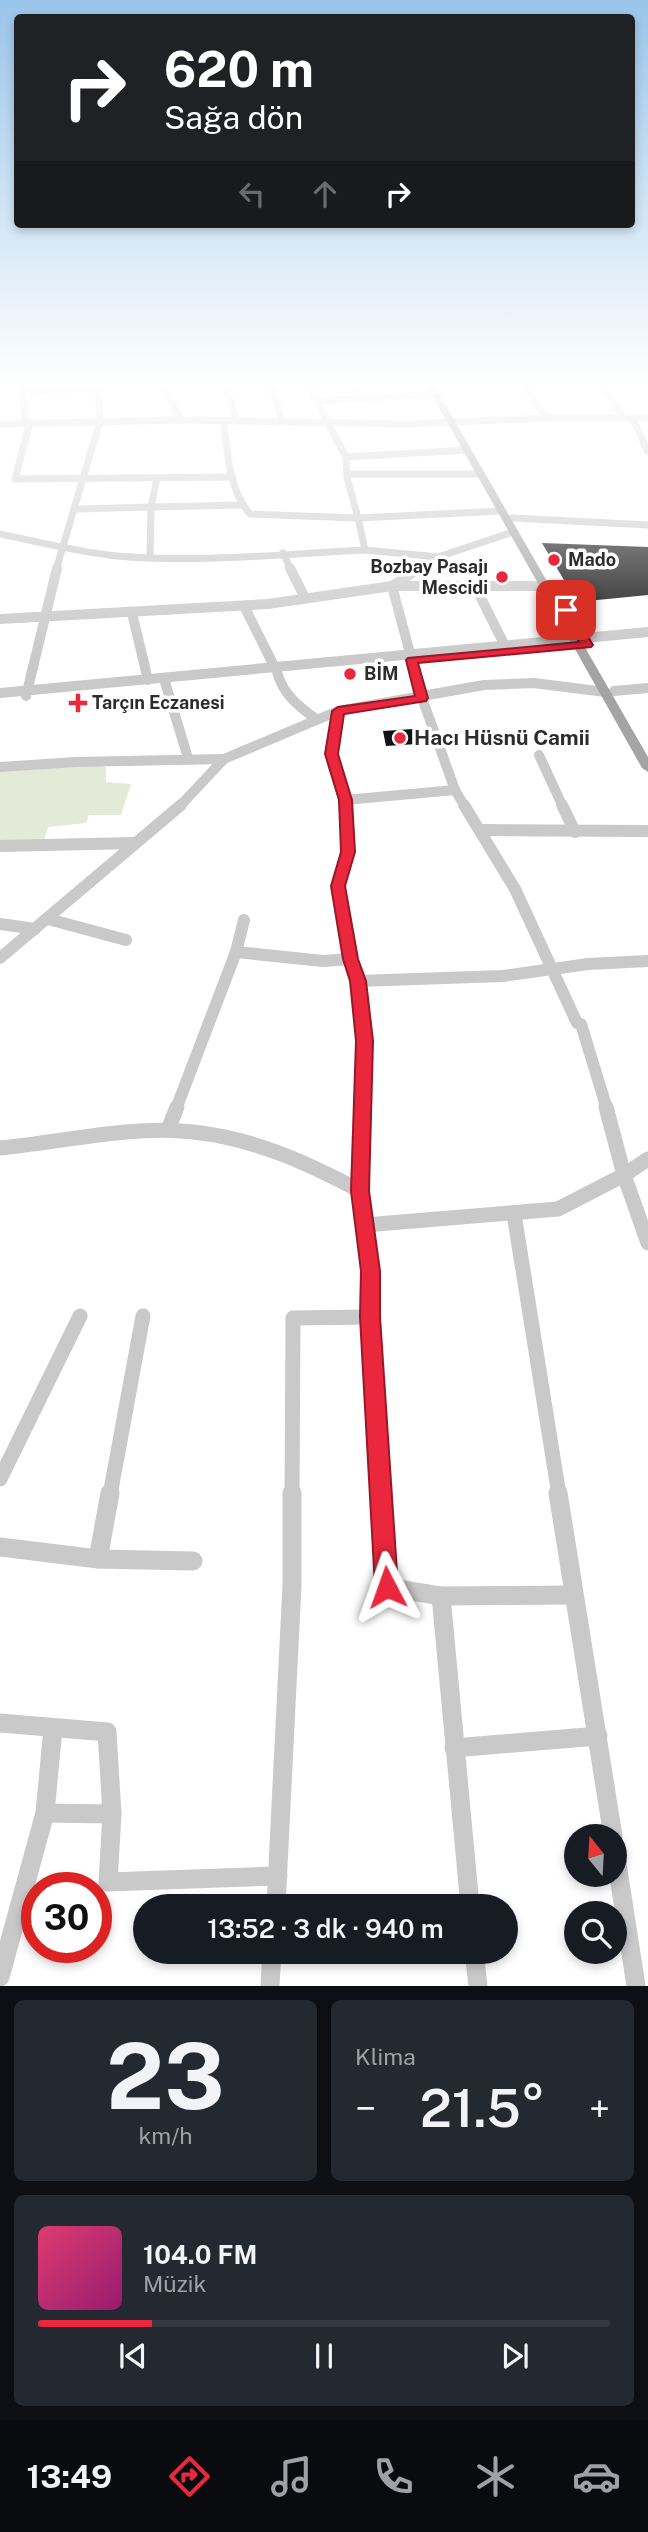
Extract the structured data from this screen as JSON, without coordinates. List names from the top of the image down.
{
  "places": {
    "other": [
      "Mado",
      "Bozbay Pasajı Mescidi",
      "BİM",
      "Hacı Hüsnü Camii"
    ],
    "health": ["Tarçın Eczanesi"]
  },
  "north": "top",
  "page": {
    "turn": ["620 m", "Sağa dön"],
    "limit": "30",
    "trip": "13:52 · 3 dk · 940 m",
    "tile": [
      ["23", "km/h"],
      "Klima"
    ],
    "heat": ["−", "21.5°", "+"],
    "song": ["104.0 FM", "Müzik"],
    "tabs": "13:49"
  }
}
